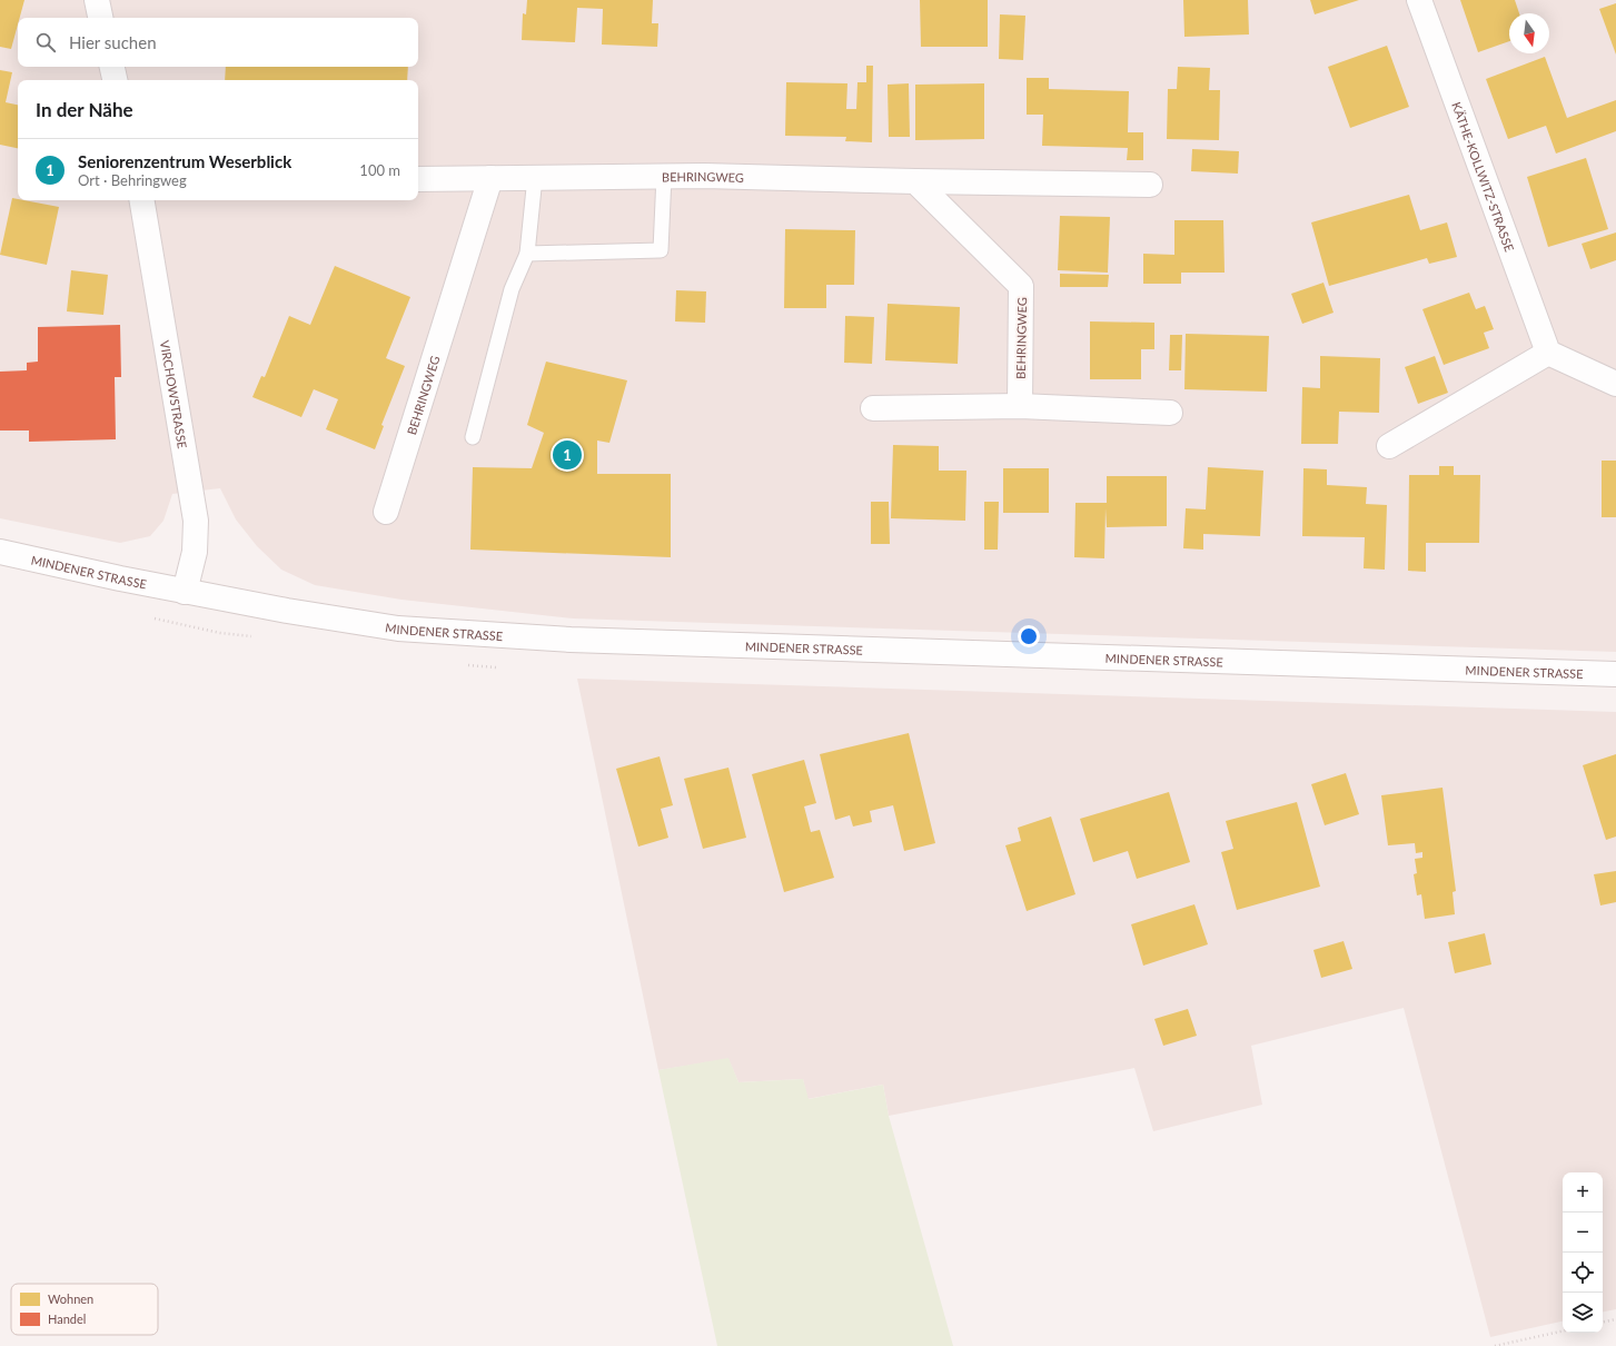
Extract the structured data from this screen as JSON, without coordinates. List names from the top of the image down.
{
  "streets": {
    "street": [
      "BEHRINGWEG",
      "KÄTHE-KOLLWITZ-STRASSE",
      "VIRCHOWSTRASSE",
      "MINDENER STRASSE"
    ]
  },
  "crossings": [
    ["VIRCHOWSTRASSE", "MINDENER STRASSE"]
  ],
  "legend": ["Wohnen", "Handel"],
  "north": "bottom",
  "page": {
    "search": "Hier suchen",
    "heading": "In der Nähe",
    "list": [
      {
        "mark": "1",
        "name": "Seniorenzentrum Weserblick",
        "note": "Ort · Behringweg",
        "value": "100 m"
      }
    ],
    "pins": "1",
    "map_buttons": ["+", "−"]
  }
}
